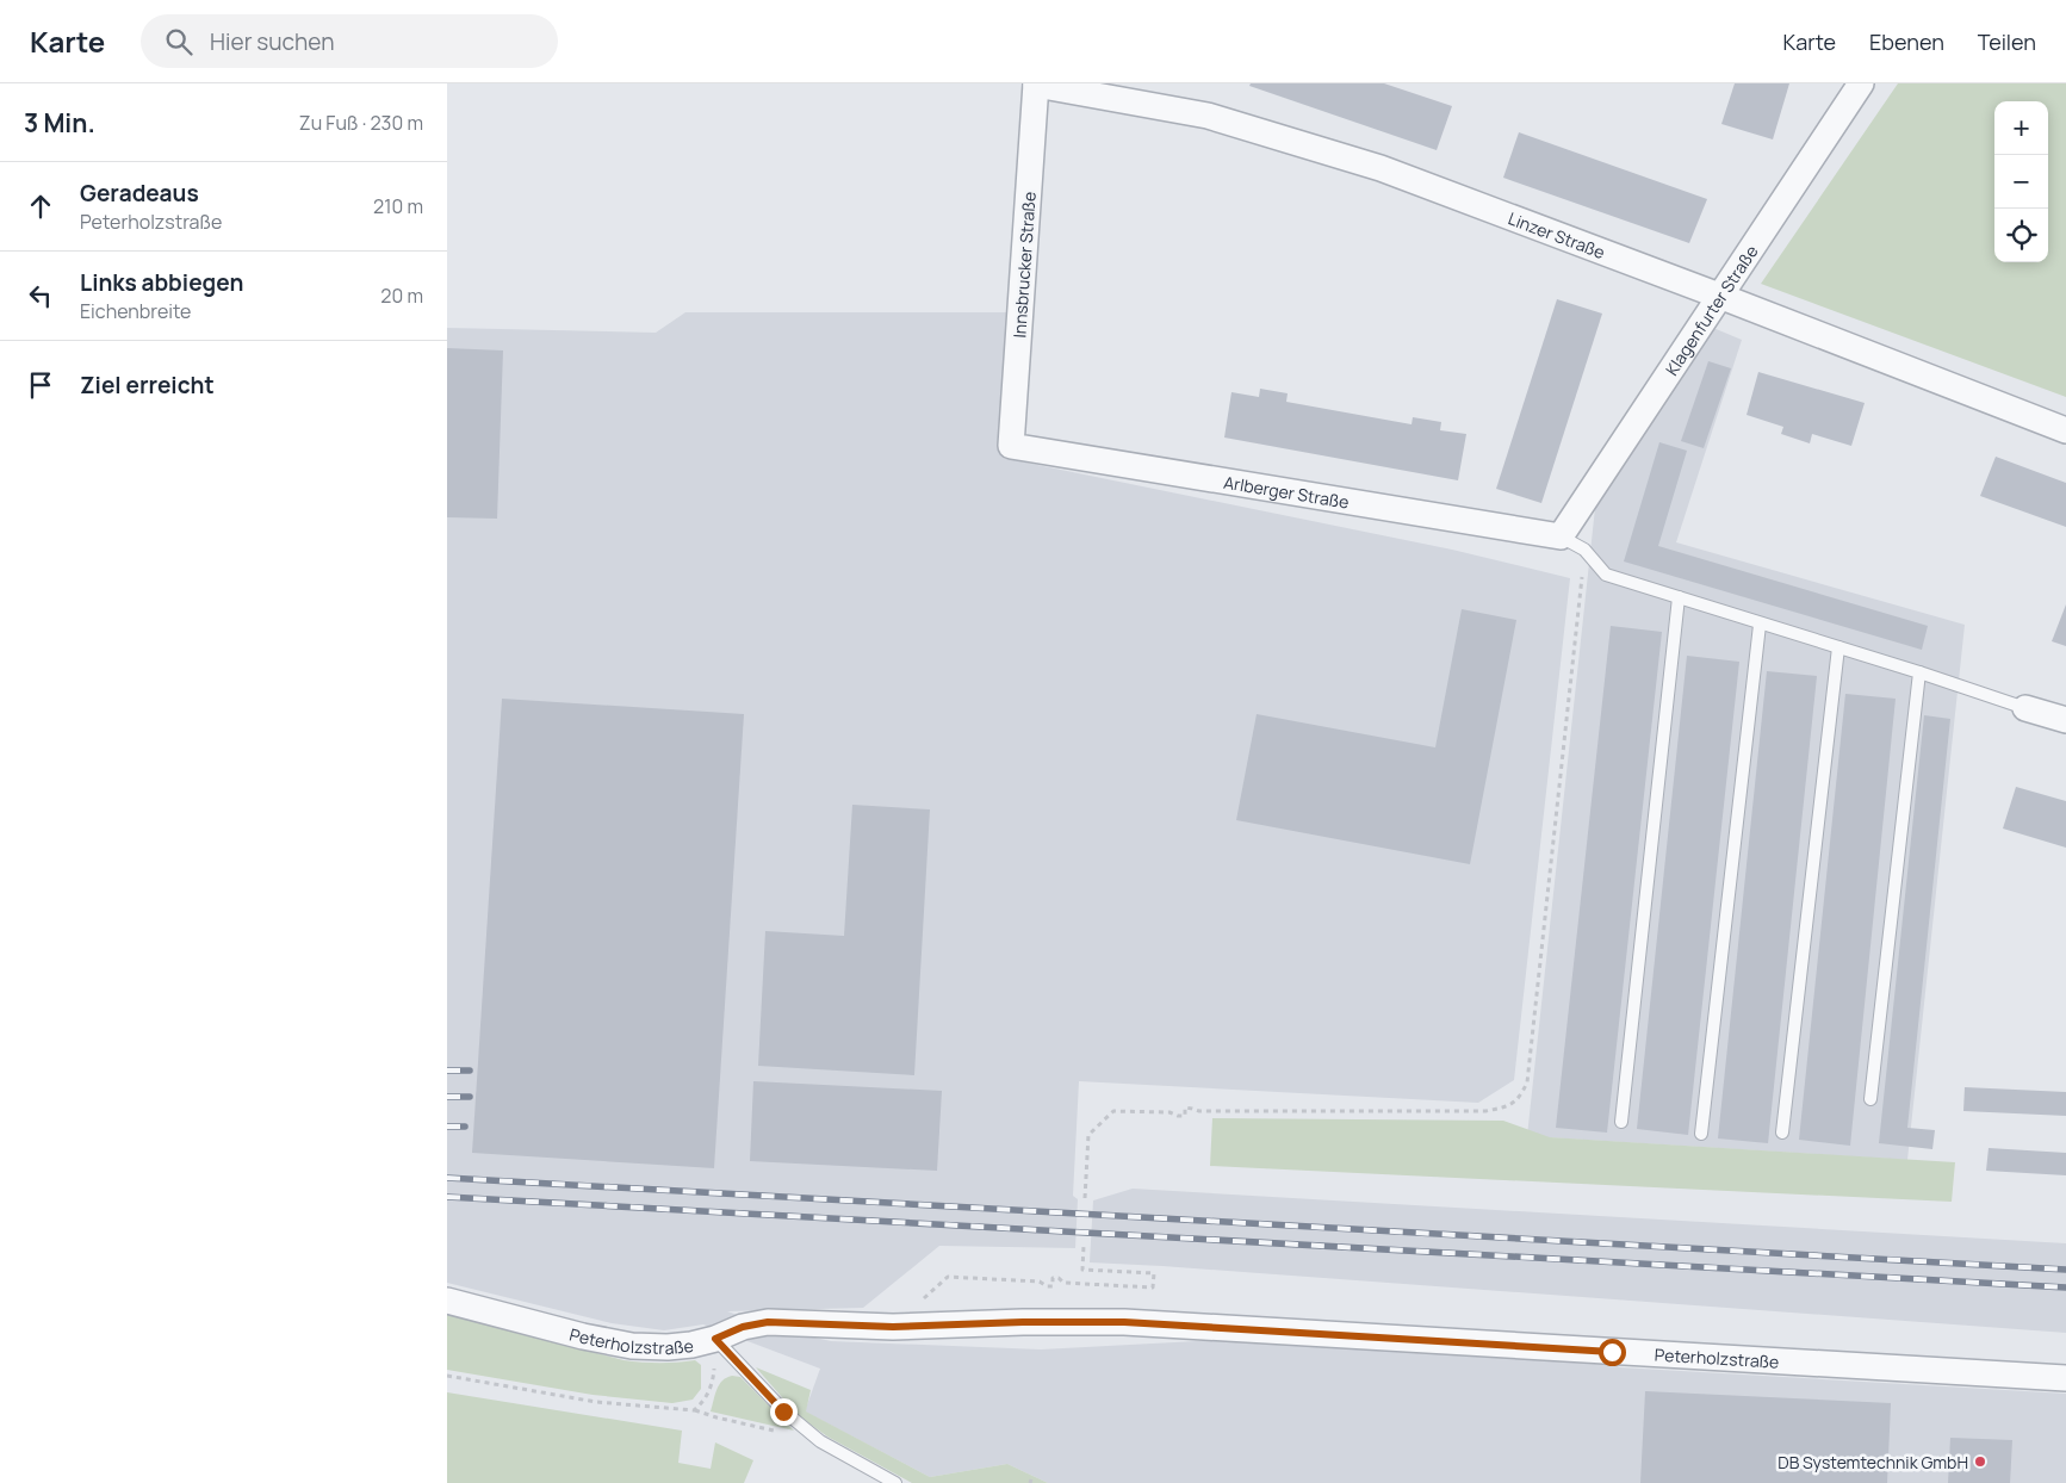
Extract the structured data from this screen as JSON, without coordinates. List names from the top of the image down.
{
  "streets": {
    "street": [
      "Linzer Straße",
      "Innsbrucker Straße",
      "Klagenfurter Straße",
      "Arlberger Straße",
      "Peterholzstraße"
    ]
  },
  "crossings": [
    ["Linzer Straße", "Innsbrucker Straße"],
    ["Linzer Straße", "Klagenfurter Straße"],
    ["Innsbrucker Straße", "Arlberger Straße"],
    ["Klagenfurter Straße", "Arlberger Straße"]
  ],
  "places": ["DB Systemtechnik GmbH"],
  "page": {
    "header": "Karte",
    "search": "Hier suchen",
    "nav": ["Karte", "Ebenen", "Teilen"],
    "heading": ["3 Min.", "Zu Fuß · 230 m"],
    "map_buttons": ["+", "−"],
    "list": [
      ["Geradeaus", "Peterholzstraße", "210 m"],
      ["Links abbiegen", "Eichenbreite", "20 m"],
      "Ziel erreicht"
    ]
  }
}
